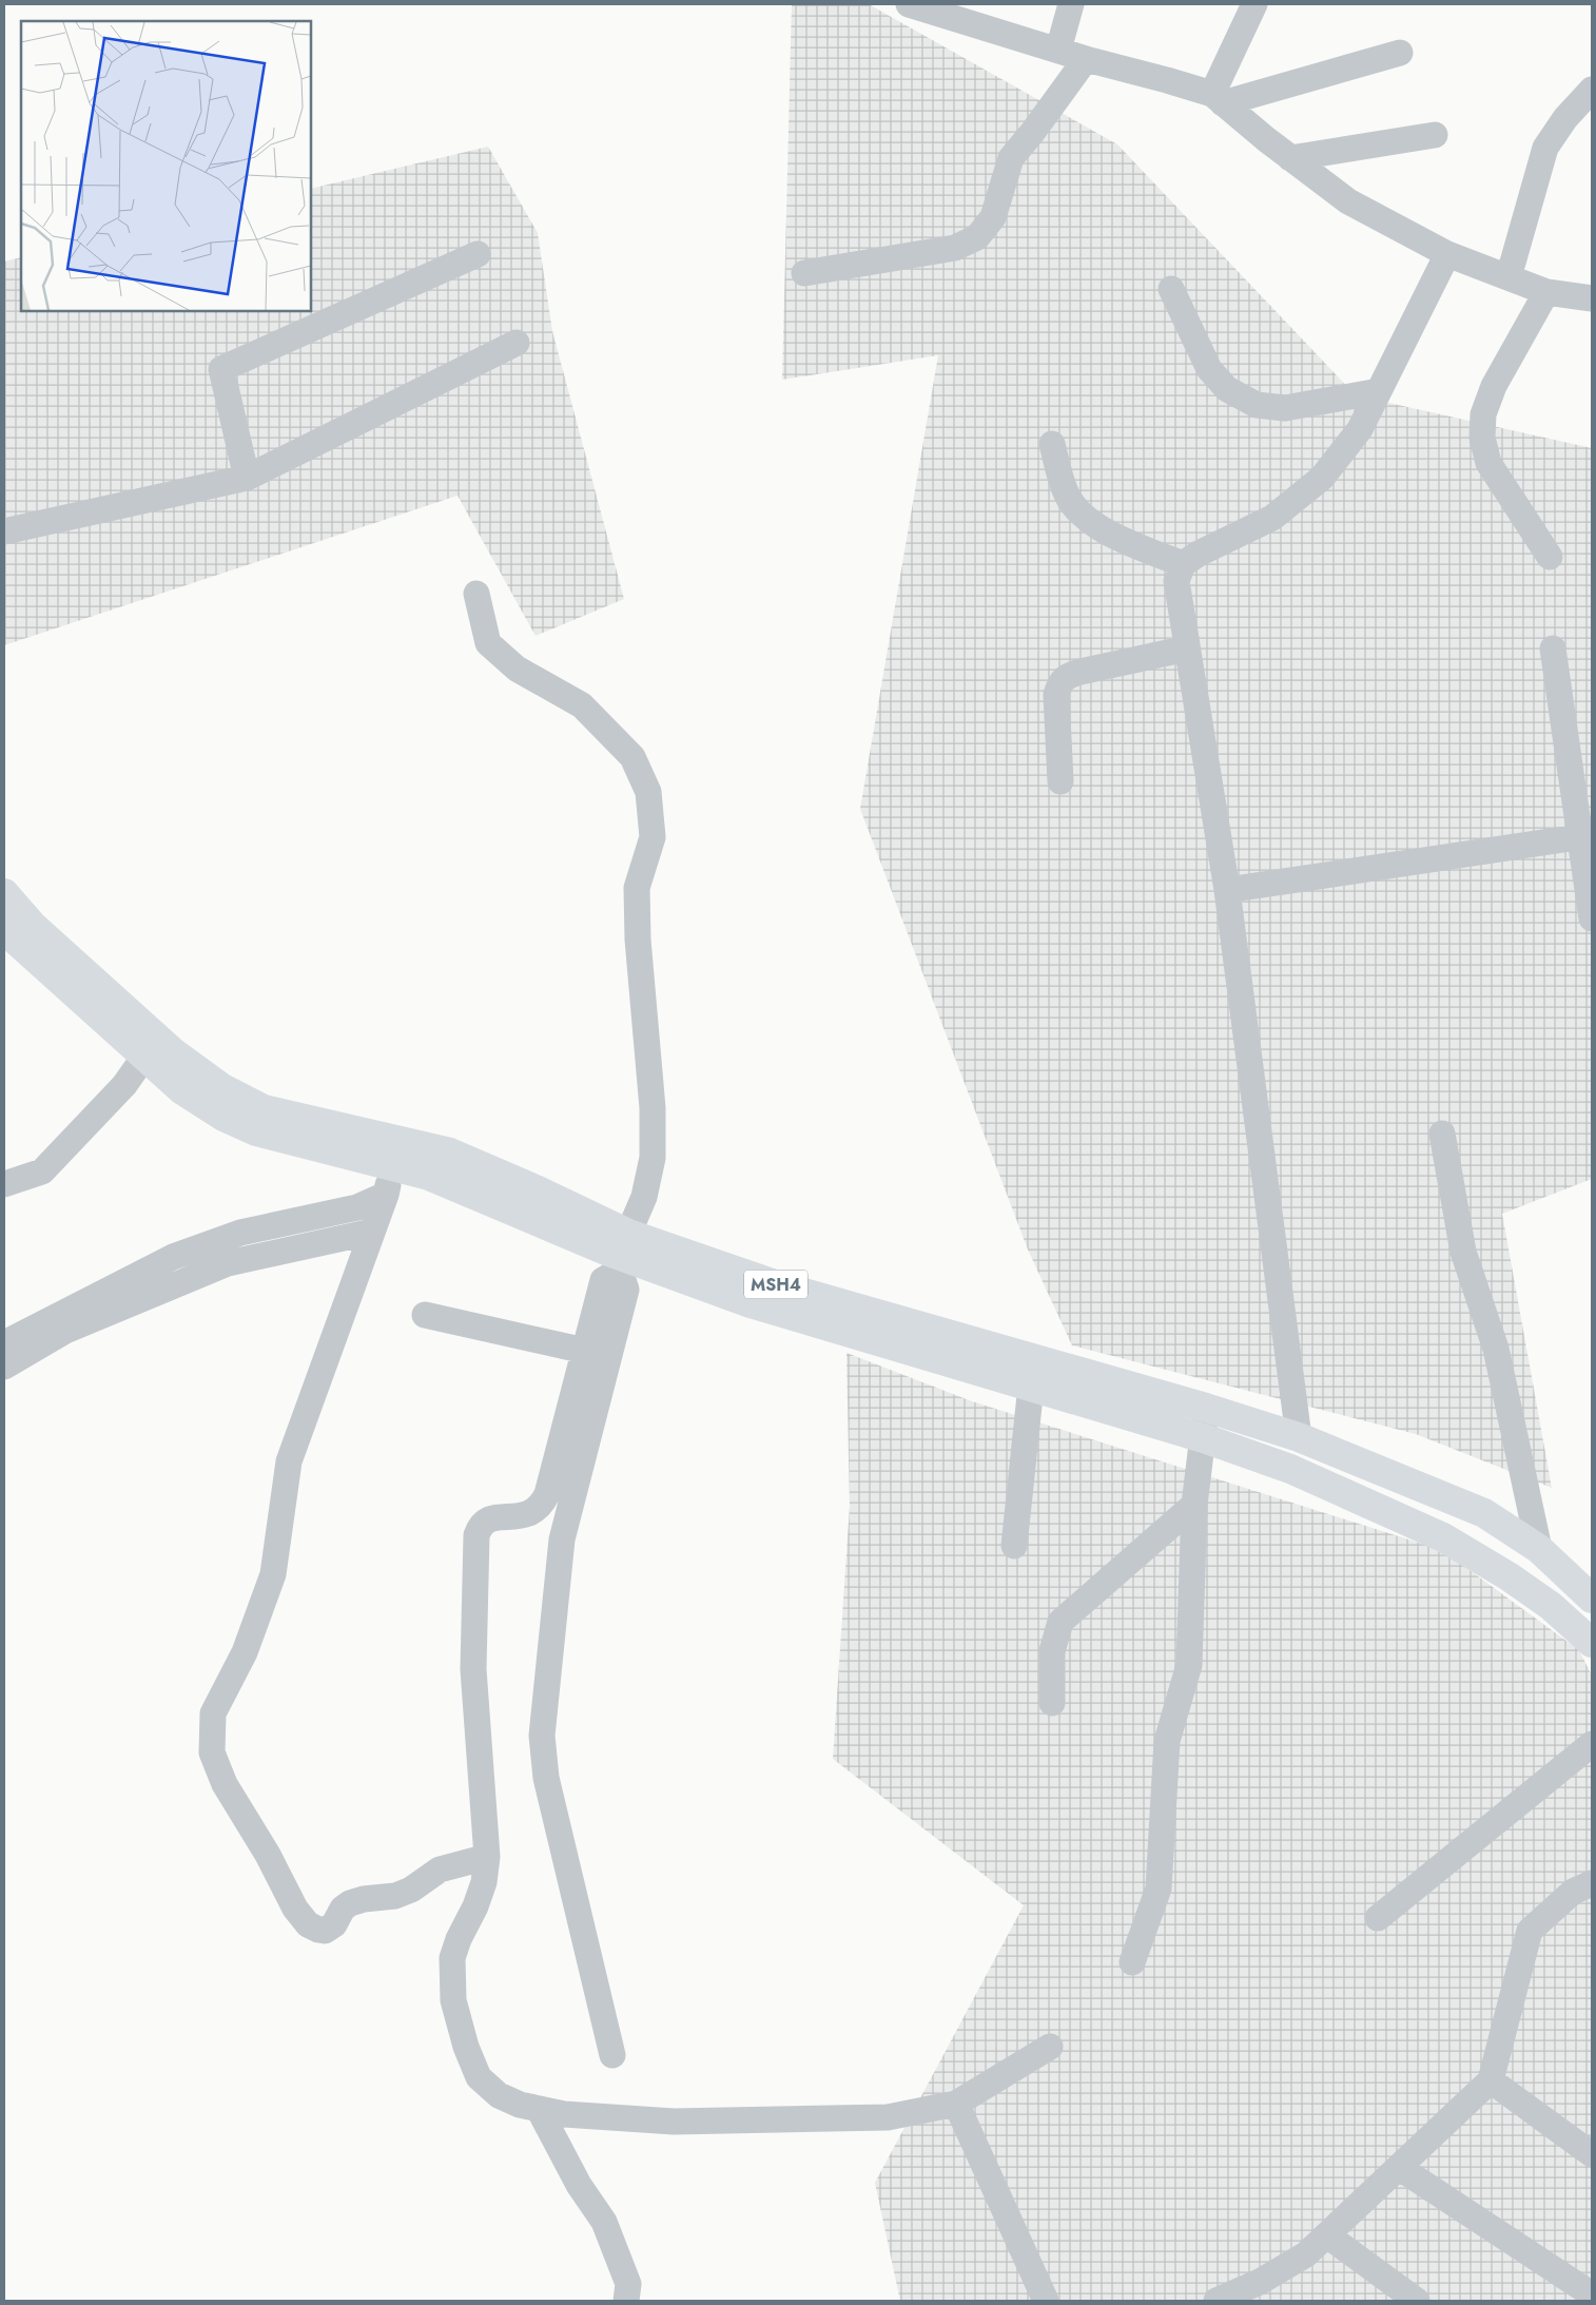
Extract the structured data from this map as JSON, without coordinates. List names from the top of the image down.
{
  "streets": {
    "main road": ["MSH4"]
  }
}
